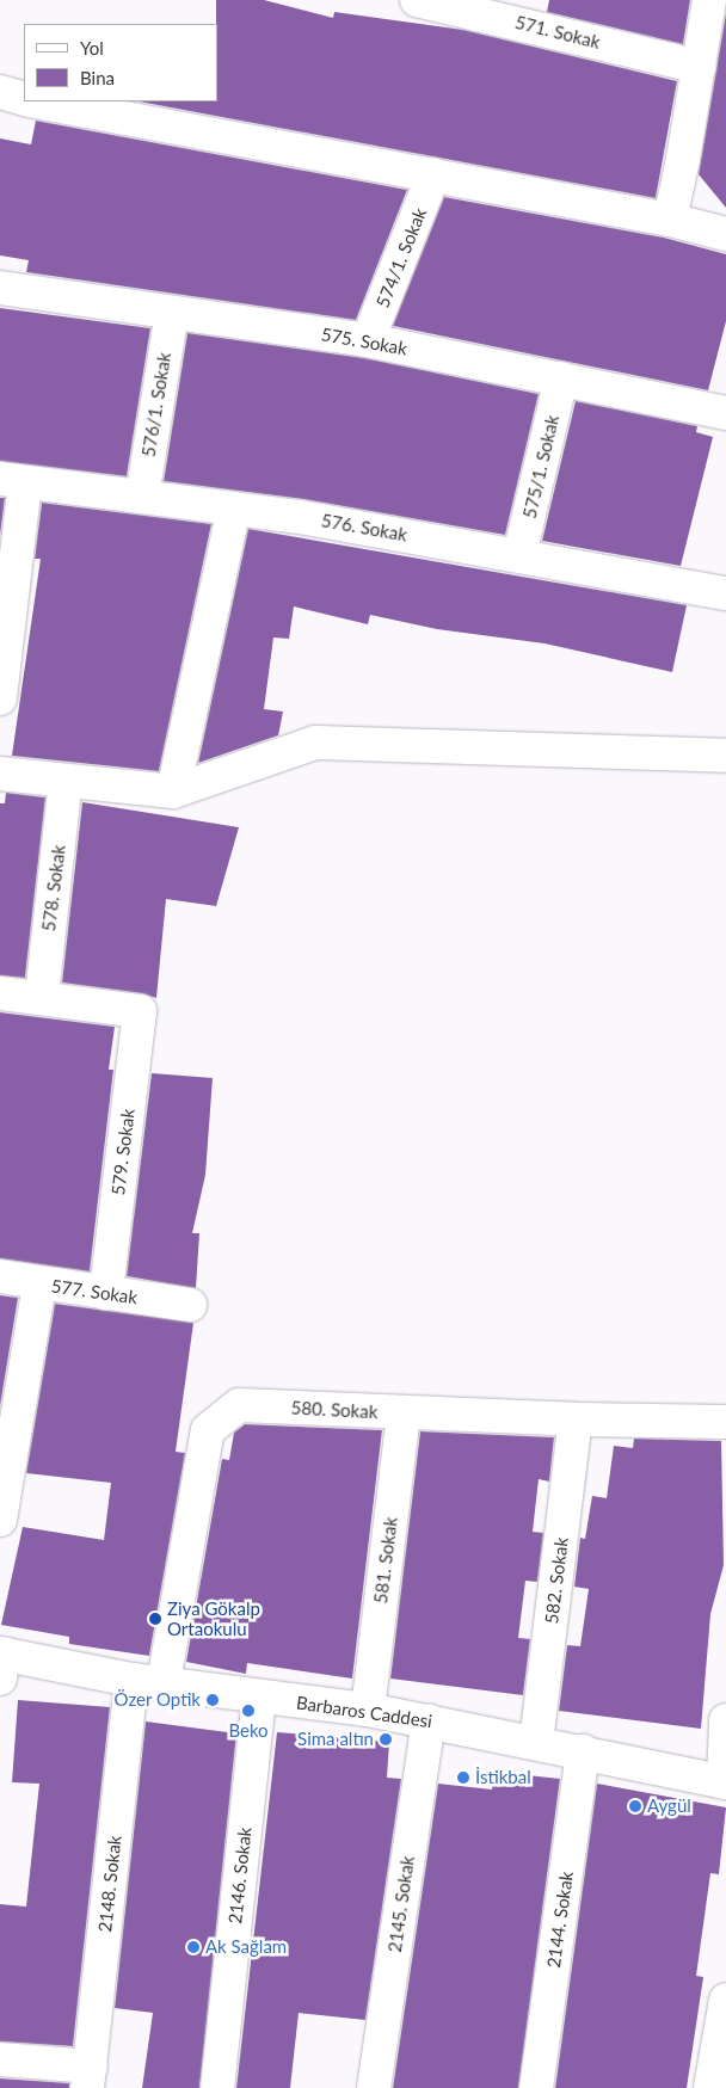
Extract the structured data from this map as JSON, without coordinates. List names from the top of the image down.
{
  "streets": {
    "street": [
      "571. Sokak",
      "574/1. Sokak",
      "575. Sokak",
      "576/1. Sokak",
      "575/1. Sokak",
      "576. Sokak",
      "578. Sokak",
      "579. Sokak",
      "577. Sokak",
      "580. Sokak",
      "581. Sokak",
      "582. Sokak",
      "Barbaros Caddesi",
      "2146. Sokak",
      "2148. Sokak",
      "2145. Sokak",
      "2144. Sokak"
    ]
  },
  "crossings": [
    ["574/1. Sokak", "575. Sokak"],
    ["575. Sokak", "576/1. Sokak"],
    ["575. Sokak", "575/1. Sokak"],
    ["576/1. Sokak", "576. Sokak"],
    ["575/1. Sokak", "576. Sokak"],
    ["578. Sokak", "579. Sokak"],
    ["579. Sokak", "577. Sokak"],
    ["580. Sokak", "581. Sokak"],
    ["580. Sokak", "582. Sokak"],
    ["580. Sokak", "Barbaros Caddesi"],
    ["581. Sokak", "Barbaros Caddesi"],
    ["582. Sokak", "Barbaros Caddesi"],
    ["Barbaros Caddesi", "2146. Sokak"],
    ["Barbaros Caddesi", "2148. Sokak"],
    ["Barbaros Caddesi", "2145. Sokak"],
    ["Barbaros Caddesi", "2144. Sokak"]
  ],
  "places": [
    "Ziya Gökalp Ortaokulu",
    "Özer Optik",
    "Beko",
    "Sima altın",
    "İstikbal",
    "Aygül",
    "Ak Sağlam"
  ],
  "legend": ["Yol", "Bina"]
}
